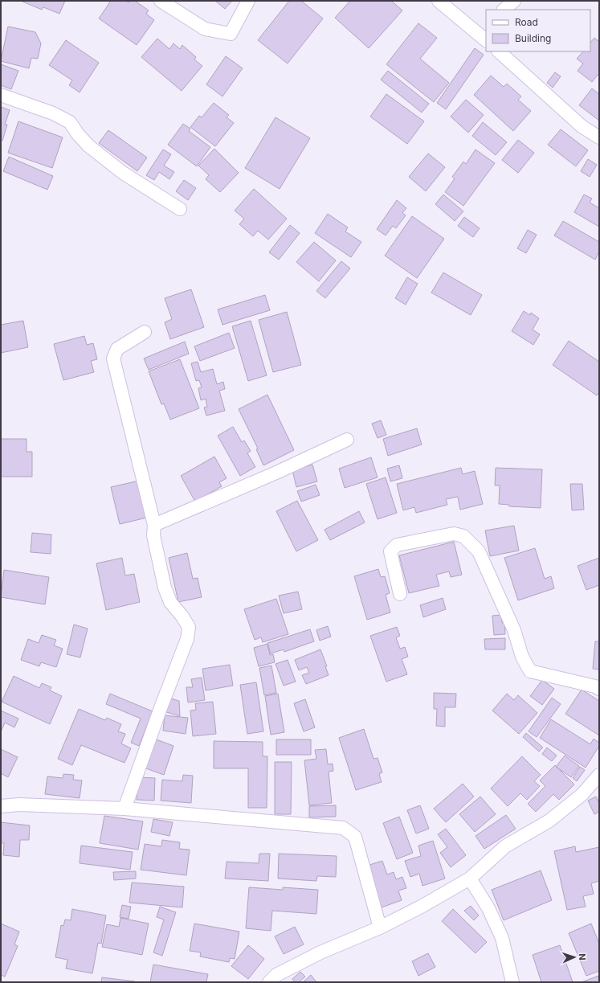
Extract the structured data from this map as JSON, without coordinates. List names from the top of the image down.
{
  "legend": ["Road", "Building"],
  "north": "right"
}
